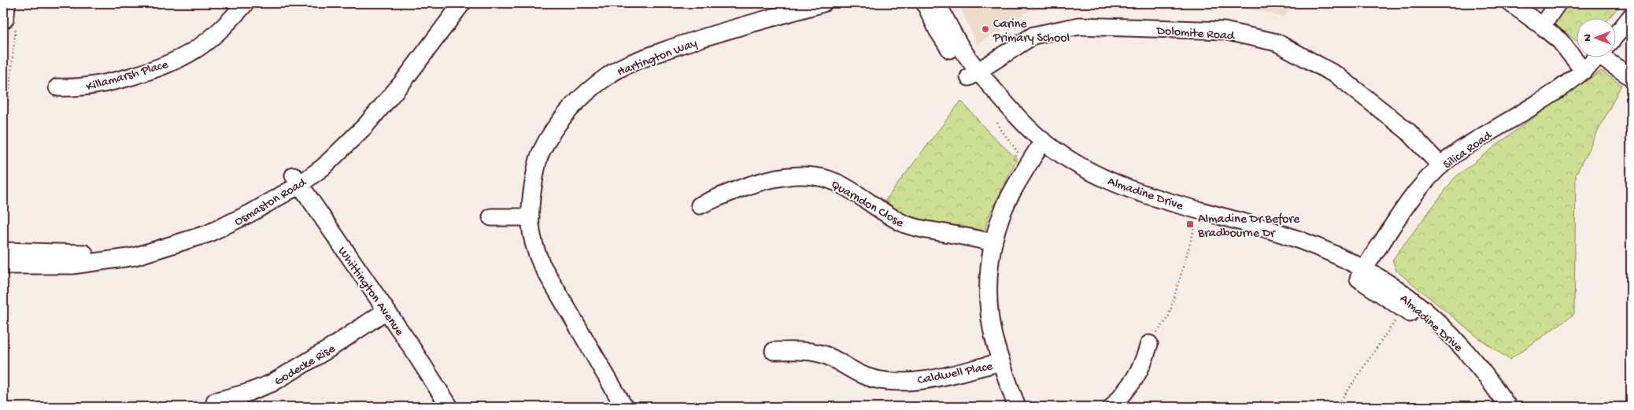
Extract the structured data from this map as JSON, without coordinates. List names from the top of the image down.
{
  "streets": {
    "street": [
      "Dolomite Road",
      "Hartington Way",
      "Killamarsh Place",
      "Silica Road",
      "Almadine Drive",
      "Osmaston Road",
      "Quarndon Close",
      "Whittington Avenue",
      "Godecke Rise",
      "Caldwell Place"
    ]
  },
  "crossings": [
    ["Dolomite Road", "Silica Road"],
    ["Dolomite Road", "Almadine Drive"],
    ["Silica Road", "Almadine Drive"],
    ["Osmaston Road", "Whittington Avenue"],
    ["Whittington Avenue", "Godecke Rise"]
  ],
  "places": {
    "other": ["Carine Primary School"],
    "transit": ["Almadine Dr Before Bradbourne Dr"]
  },
  "north": "left"
}
